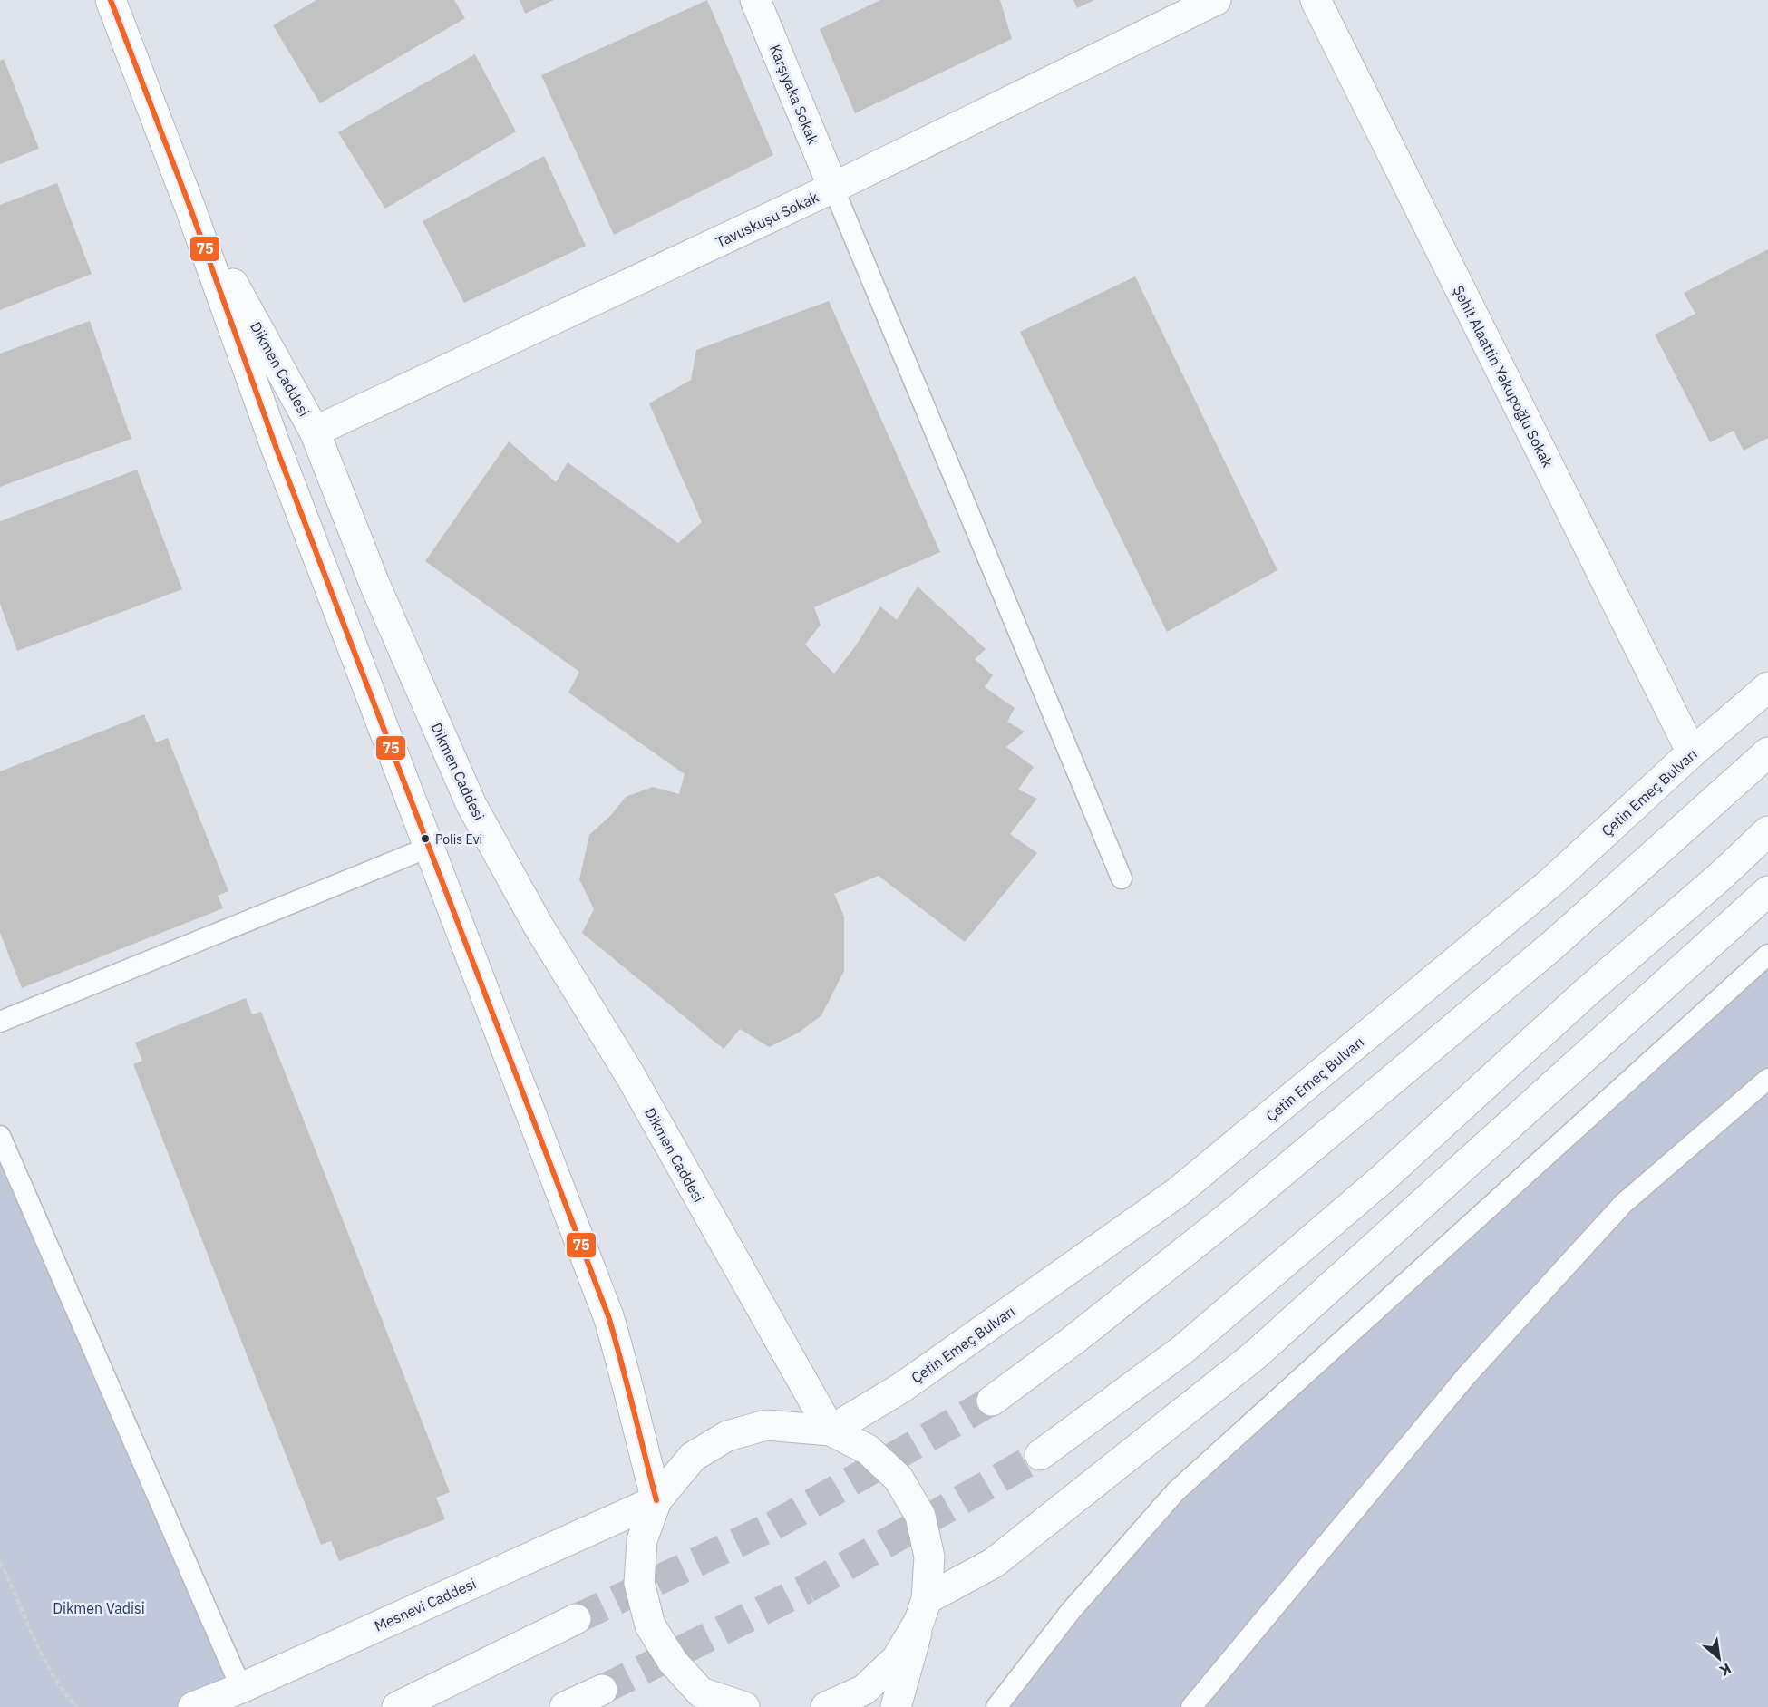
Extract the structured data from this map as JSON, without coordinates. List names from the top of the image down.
{
  "streets": {
    "main road": [
      "Karşıyaka Sokak",
      "Tavuskuşu Sokak",
      "Dikmen Caddesi",
      "Şehit Alaattin Yakupoğlu Sokak",
      "Çetin Emeç Bulvarı",
      "Mesnevi Caddesi"
    ]
  },
  "crossings": [
    ["Karşıyaka Sokak", "Tavuskuşu Sokak"],
    ["Tavuskuşu Sokak", "Dikmen Caddesi"],
    ["Dikmen Caddesi", "Çetin Emeç Bulvarı"],
    ["Dikmen Caddesi", "Mesnevi Caddesi"],
    ["Şehit Alaattin Yakupoğlu Sokak", "Çetin Emeç Bulvarı"]
  ],
  "parks": ["Dikmen Vadisi"],
  "places": ["Polis Evi"],
  "lines": ["transit line 75"],
  "north": "bottom right"
}
